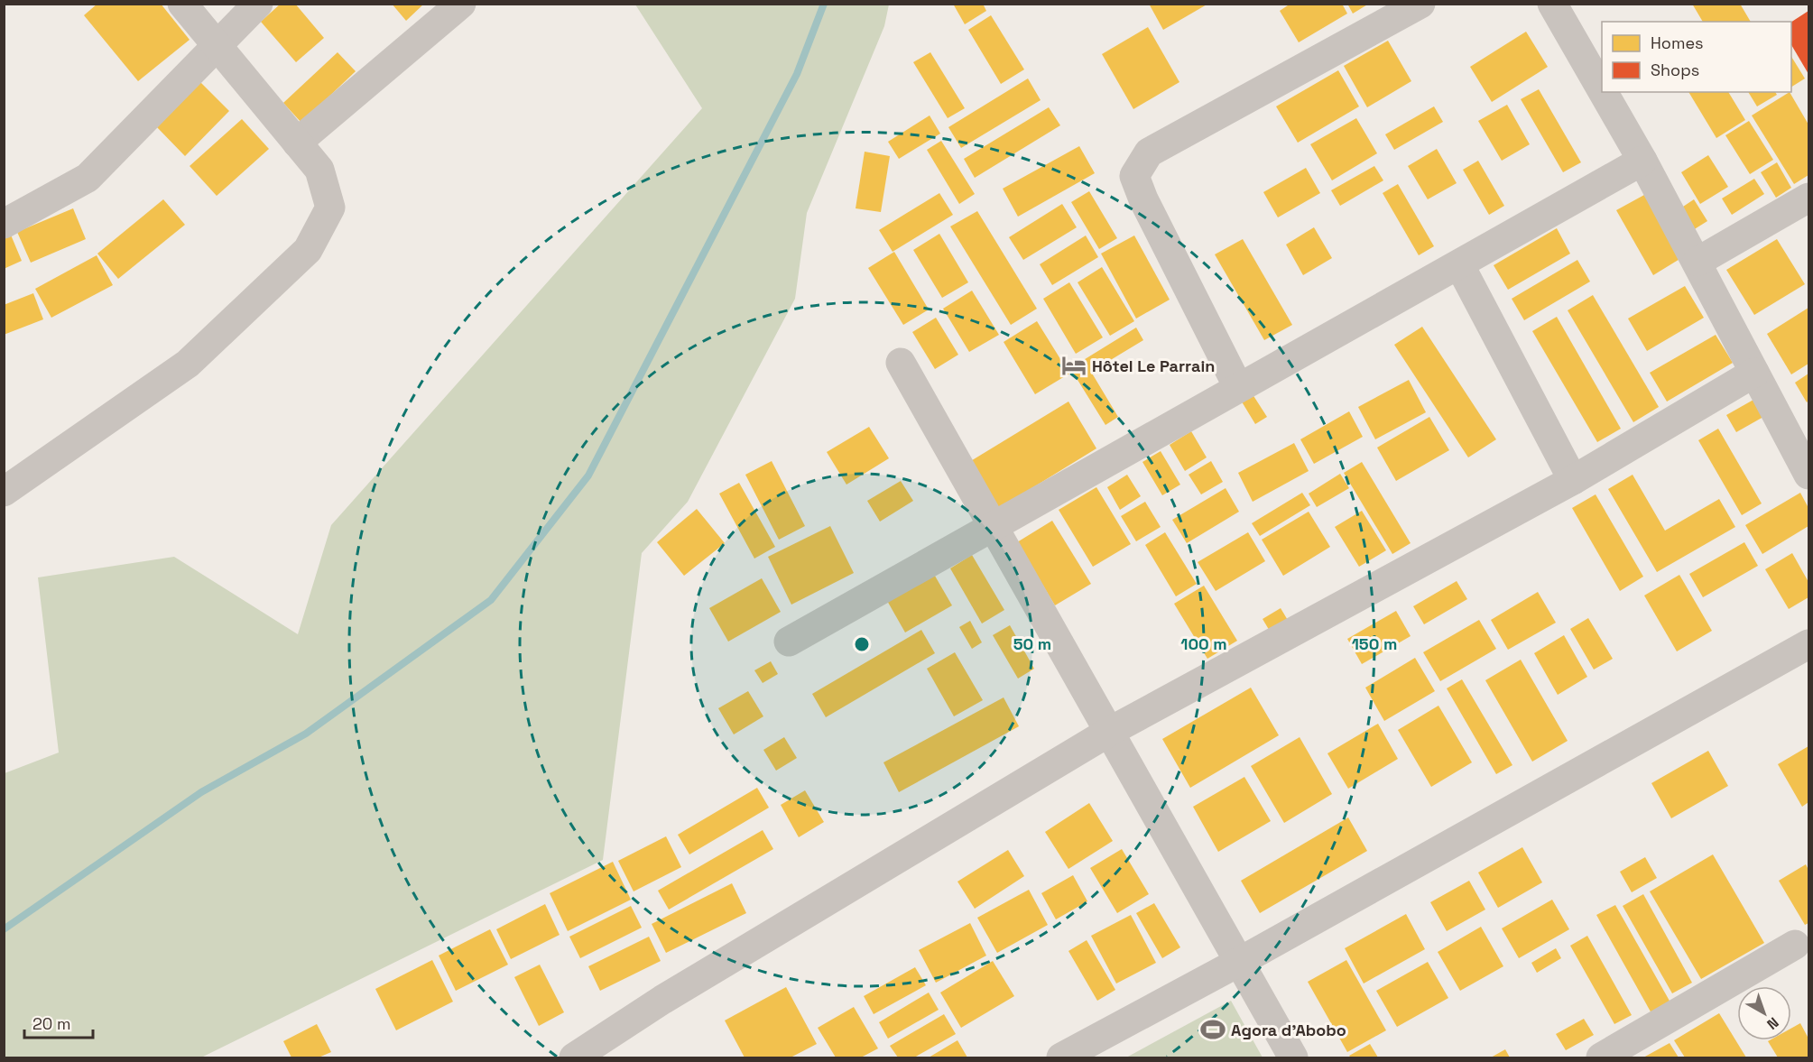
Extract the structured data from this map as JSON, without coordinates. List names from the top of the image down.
{
  "places": {
    "hotel": ["Hôtel Le Parrain"],
    "sports": ["Agora d'Abobo"]
  },
  "legend": ["Homes", "Shops"],
  "scale_bar": "20 m",
  "north": "bottom right",
  "rings": ["50 m", "100 m", "150 m"]
}
